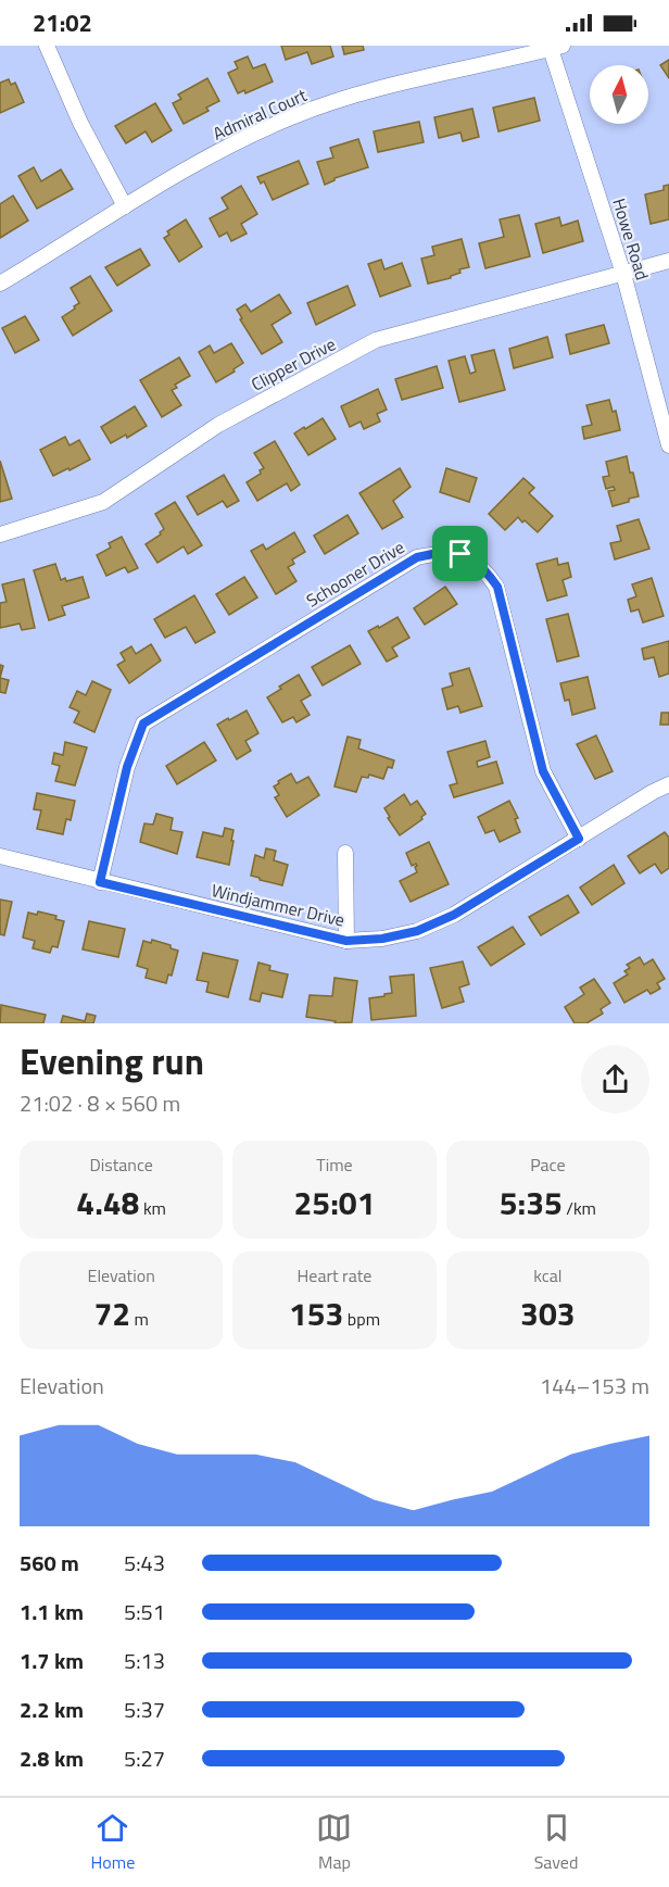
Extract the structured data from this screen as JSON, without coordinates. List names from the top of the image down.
{
  "streets": {
    "street": [
      "Admiral Court",
      "Howe Road",
      "Clipper Drive",
      "Schooner Drive",
      "Windjammer Drive"
    ]
  },
  "crossings": [
    ["Admiral Court", "Howe Road"],
    ["Howe Road", "Clipper Drive"],
    ["Schooner Drive", "Windjammer Drive"]
  ],
  "north": "top",
  "page": {
    "status": "21:02",
    "heading": ["Evening run", "21:02 · 8 × 560 m"],
    "stats": [
      ["Distance", "4.48 km"],
      ["Time", "25:01"],
      ["Pace", "5:35 /km"],
      ["Elevation", "72 m"],
      ["Heart rate", "153 bpm"],
      ["kcal", "303"]
    ],
    "chart": ["Elevation", "144–153 m"],
    "list": [
      {
        "name": "560 m",
        "note": "5:43"
      },
      {
        "name": "1.1 km",
        "note": "5:51"
      },
      {
        "name": "1.7 km",
        "note": "5:13"
      },
      {
        "name": "2.2 km",
        "note": "5:37"
      },
      {
        "name": "2.8 km",
        "note": "5:27"
      }
    ],
    "tabs": ["Home", "Map", "Saved"]
  }
}
